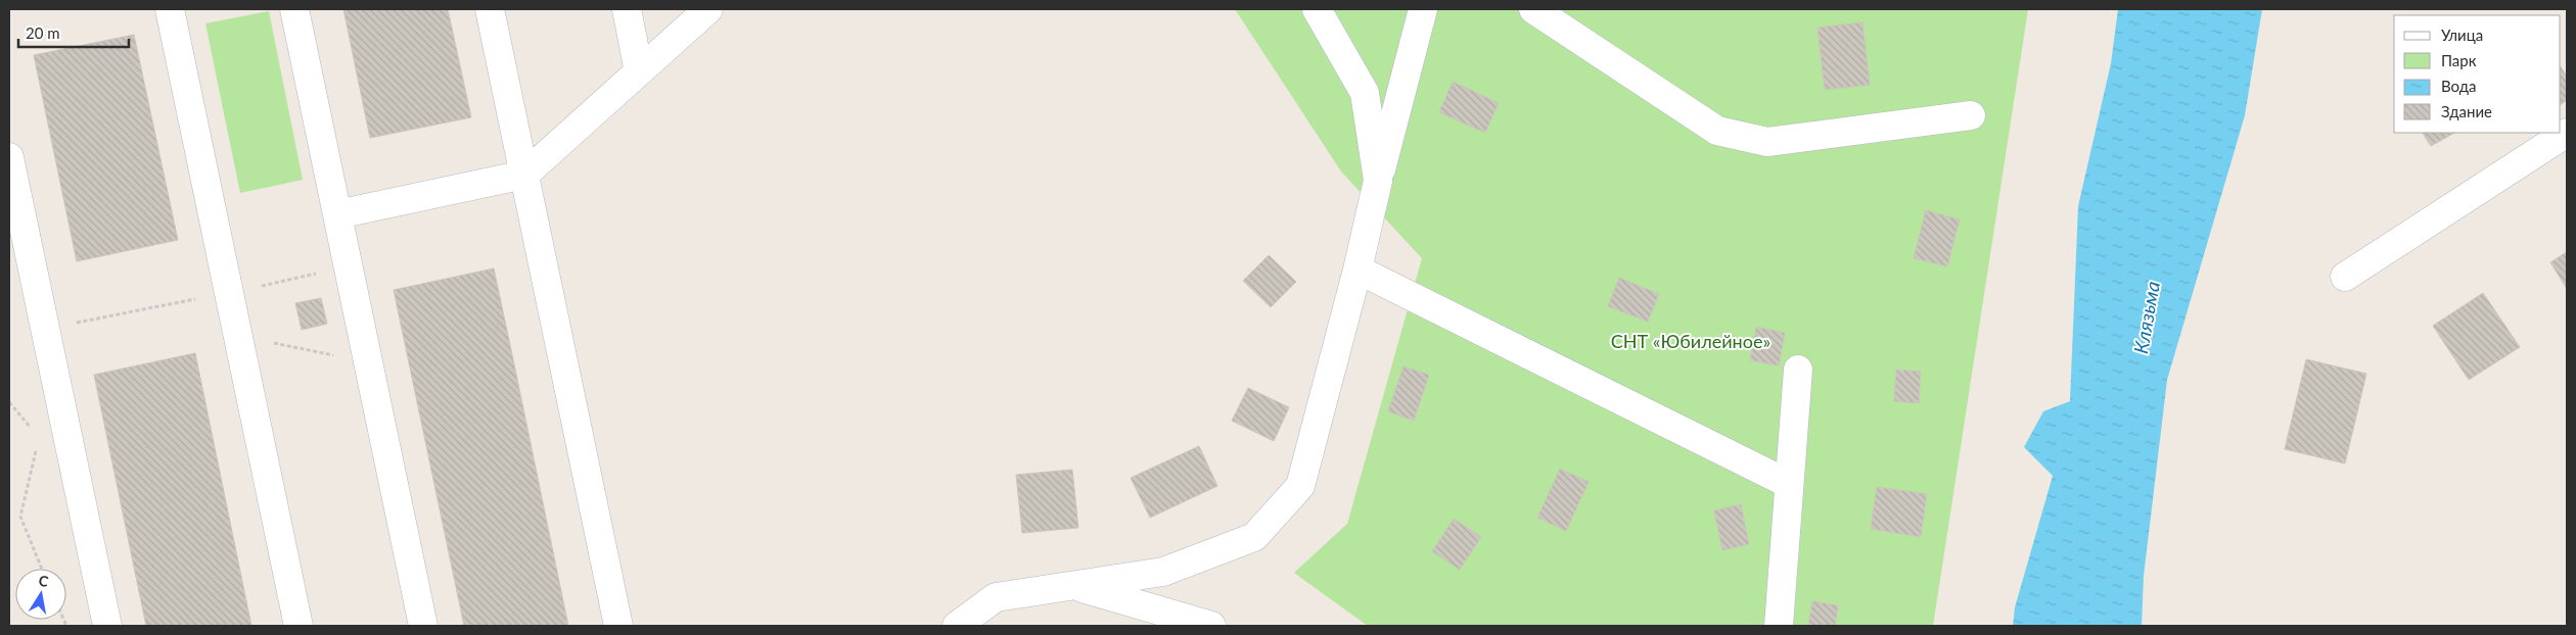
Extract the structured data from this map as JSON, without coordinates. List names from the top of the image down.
{
  "water": ["Клязьма"],
  "parks": ["СНТ «Юбилейное»"],
  "legend": [
    "Улица",
    "Парк",
    "Вода",
    "Здание"
  ],
  "scale_bar": "20 m",
  "north": "top"
}
